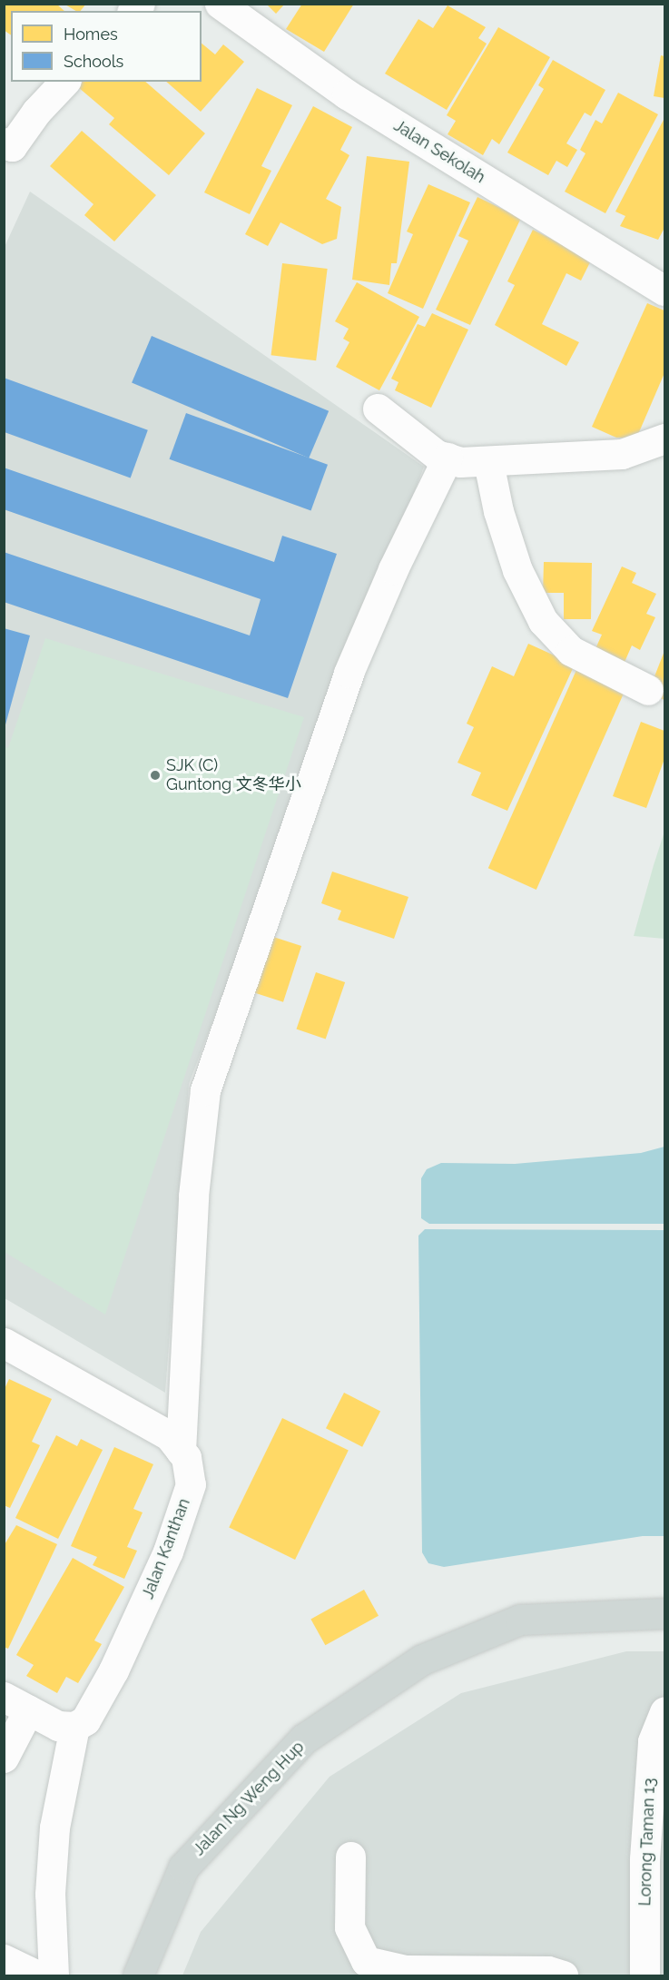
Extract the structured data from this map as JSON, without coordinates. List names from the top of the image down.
{
  "streets": {
    "main road": ["Jalan Ng Weng Hup"],
    "street": ["Jalan Sekolah", "Jalan Kanthan", "Lorong Taman 13"]
  },
  "places": ["SJK (C) Guntong 文冬华小"],
  "legend": ["Homes", "Schools"]
}
